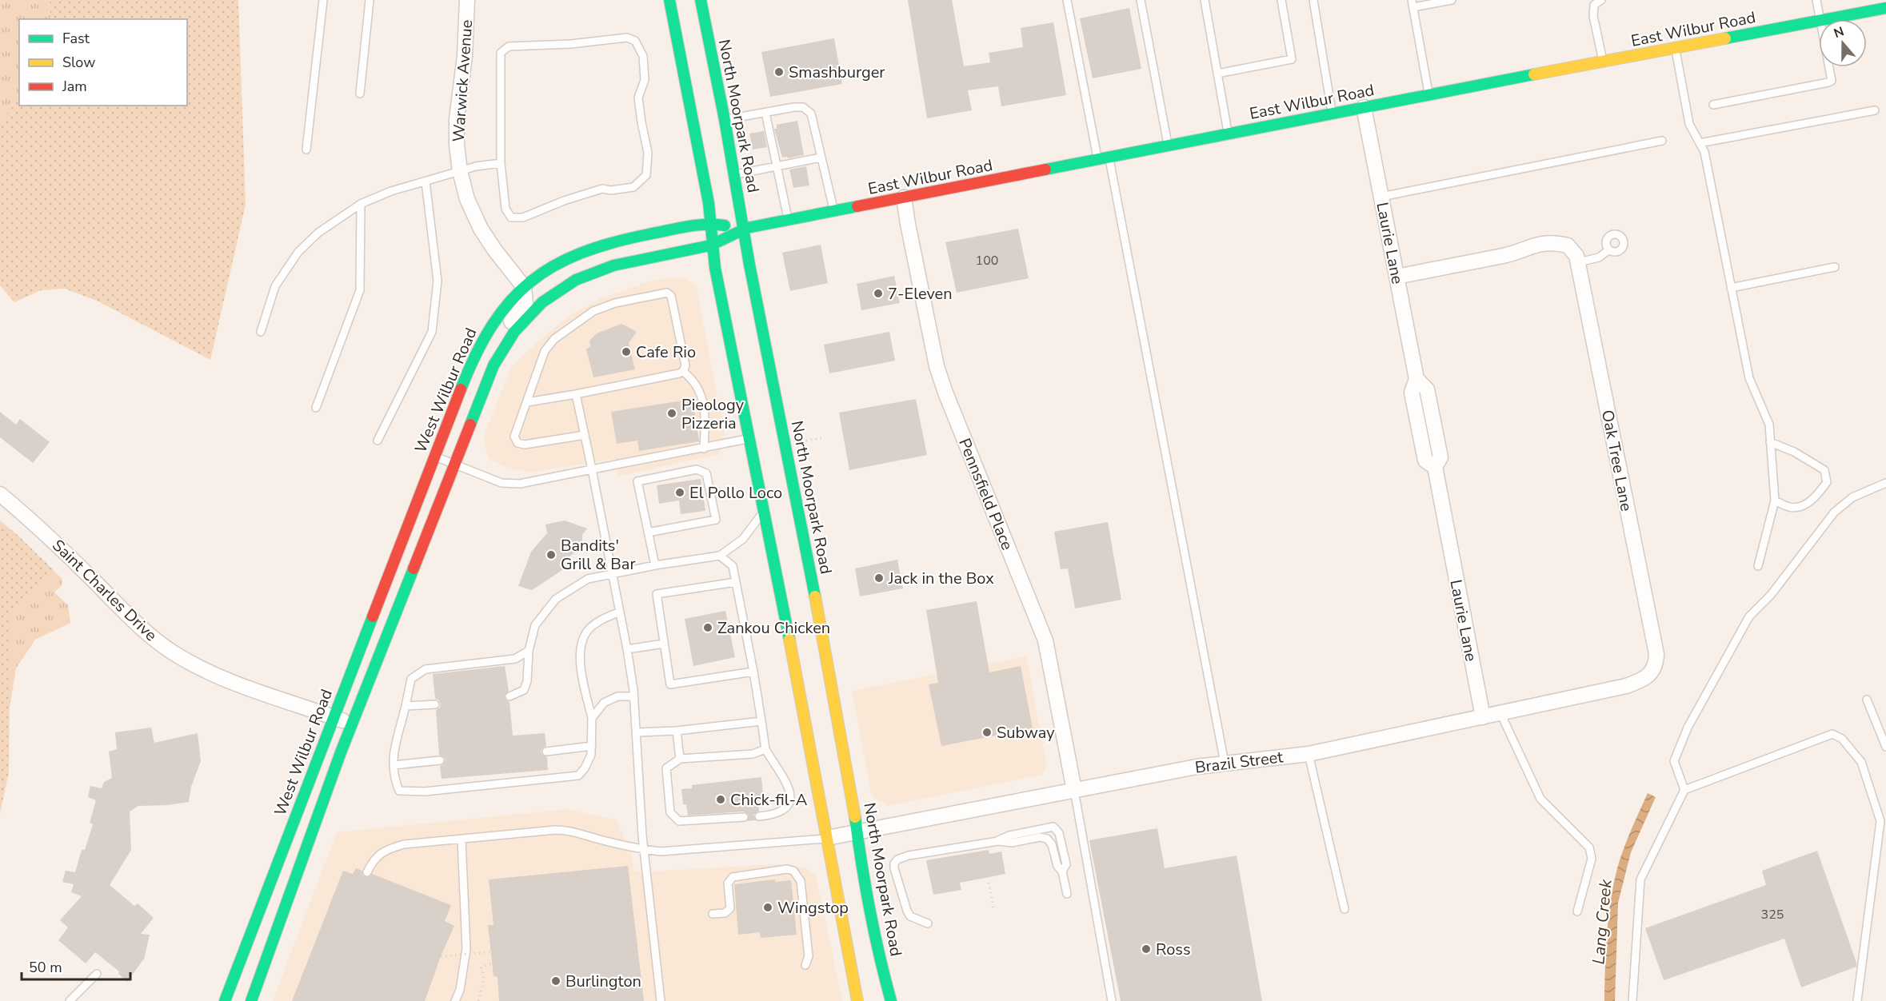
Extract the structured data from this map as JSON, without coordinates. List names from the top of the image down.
{
  "streets": {
    "street": [
      "East Wilbur Road",
      "Warwick Avenue",
      "North Moorpark Road",
      "Laurie Lane",
      "West Wilbur Road",
      "Oak Tree Lane",
      "Pennsfield Place",
      "Saint Charles Drive",
      "Brazil Street"
    ]
  },
  "crossings": [
    ["East Wilbur Road", "North Moorpark Road"],
    ["East Wilbur Road", "Laurie Lane"],
    ["East Wilbur Road", "West Wilbur Road"],
    ["East Wilbur Road", "Pennsfield Place"],
    ["Warwick Avenue", "West Wilbur Road"],
    ["North Moorpark Road", "West Wilbur Road"],
    ["North Moorpark Road", "Brazil Street"],
    ["Laurie Lane", "Oak Tree Lane"],
    ["Laurie Lane", "Brazil Street"],
    ["West Wilbur Road", "Saint Charles Drive"],
    ["Oak Tree Lane", "Brazil Street"],
    ["Pennsfield Place", "Brazil Street"]
  ],
  "water": ["Lang Creek"],
  "places": [
    "Smashburger",
    "7-Eleven",
    "Cafe Rio",
    "Pieology Pizzeria",
    "El Pollo Loco",
    "Bandits' Grill & Bar",
    "Jack in the Box",
    "Zankou Chicken",
    "Subway",
    "Chick-fil-A",
    "Wingstop",
    "Ross",
    "Burlington"
  ],
  "house_numbers": ["100", "325"],
  "legend": ["Fast", "Slow", "Jam"],
  "scale_bar": "50 m",
  "north": "top"
}
